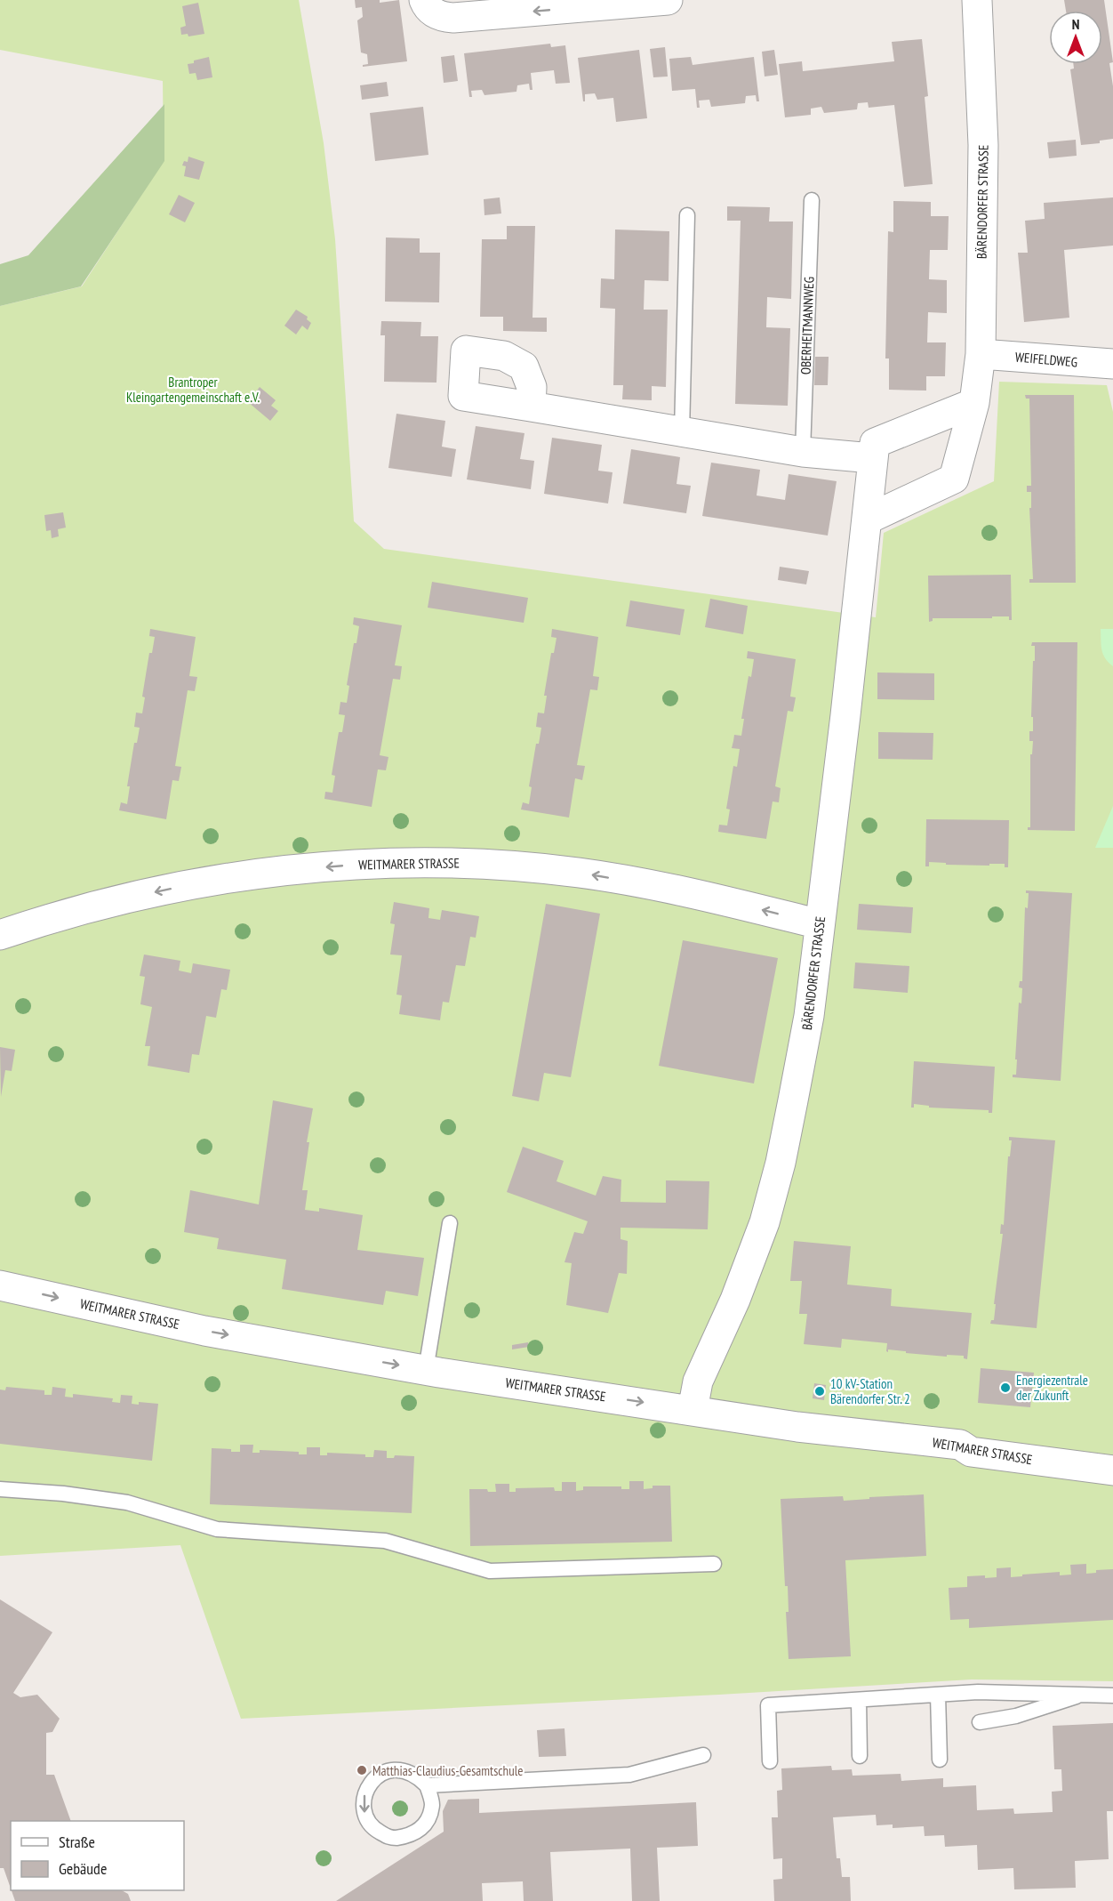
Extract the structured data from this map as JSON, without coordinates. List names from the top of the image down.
{
  "streets": {
    "street": ["BÄRENDORFER STRASSE", "WEIFELDWEG", "WEITMARER STRASSE"],
    "lane": ["OBERHEITMANNWEG"]
  },
  "crossings": [
    ["BÄRENDORFER STRASSE", "WEIFELDWEG"],
    ["BÄRENDORFER STRASSE", "WEITMARER STRASSE"]
  ],
  "parks": ["Brantroper Kleingartengemeinschaft e.V."],
  "places": ["Energiezentrale der Zukunft", "10 kV-Station Bärendorfer Str. 2", "Matthias-Claudius-Gesamtschule"],
  "legend": ["Straße", "Gebäude"],
  "north": "top"
}
